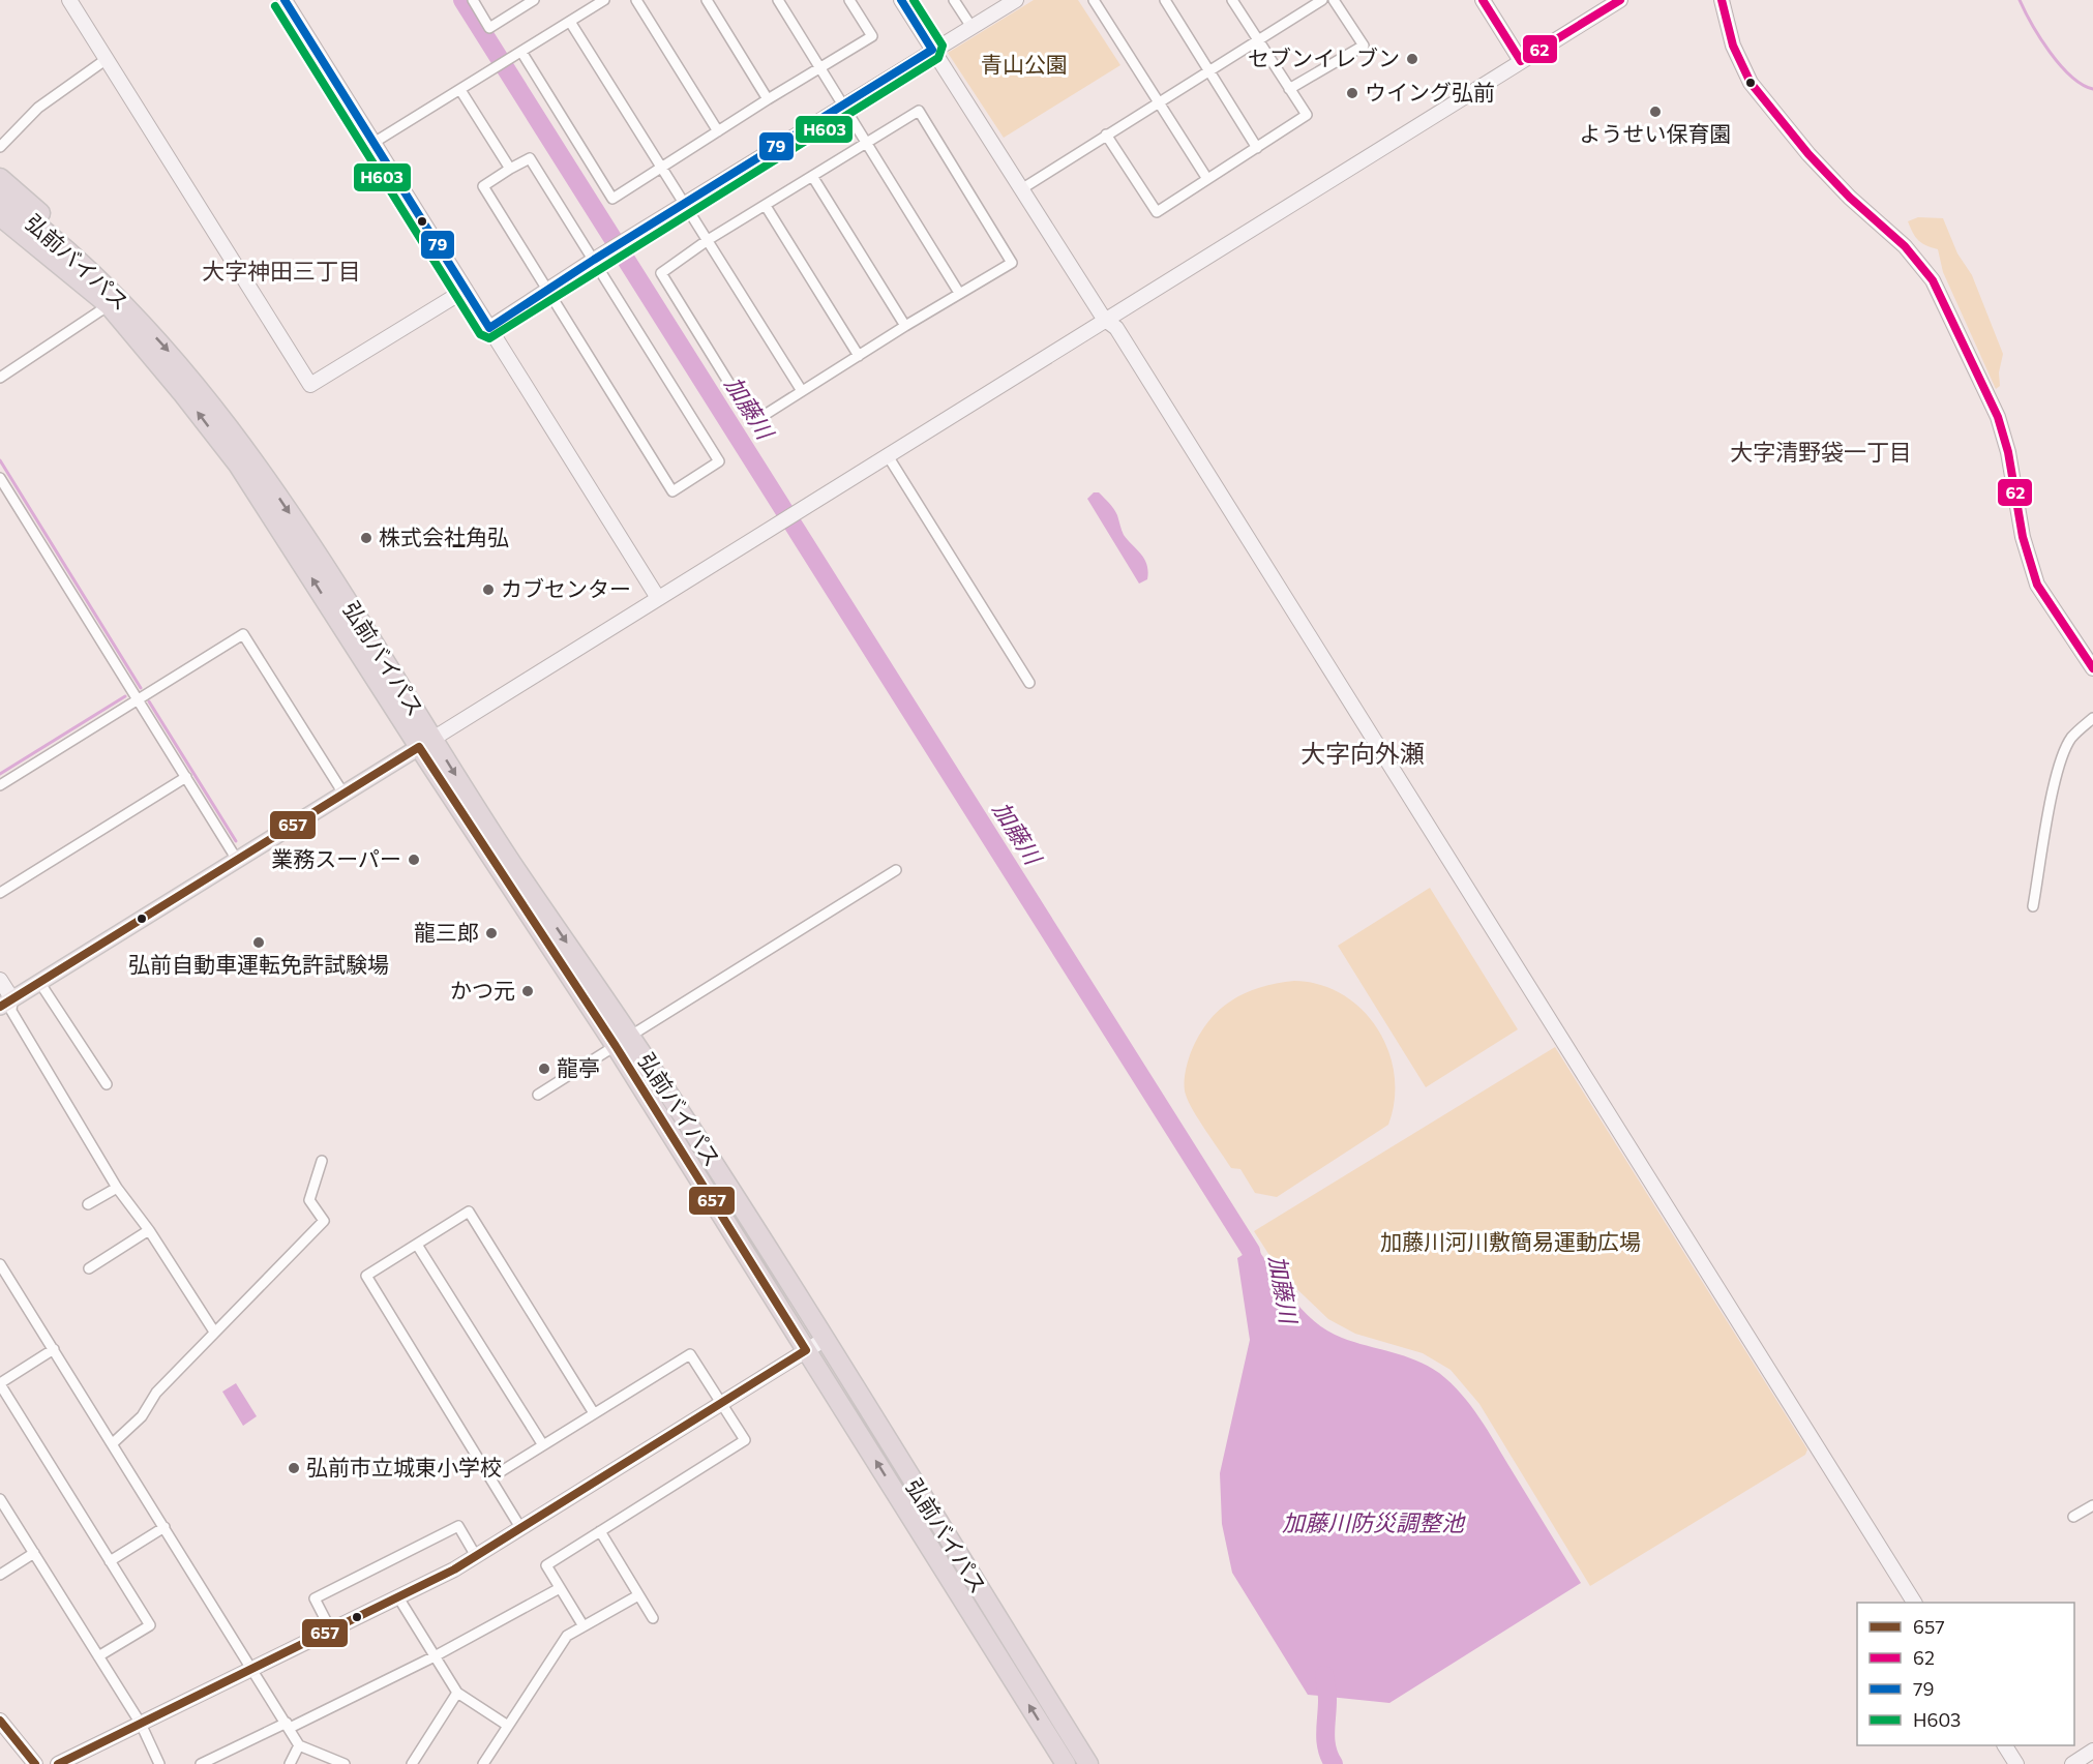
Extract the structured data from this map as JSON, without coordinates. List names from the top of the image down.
{
  "streets": {
    "highway": ["弘前バイパス"]
  },
  "districts": ["大字神田三丁目", "大字清野袋一丁目", "大字向外瀬"],
  "water": ["加藤川", "加藤川防災調整池"],
  "parks": ["青山公園", "加藤川河川敷簡易運動広場"],
  "places": [
    "セブンイレブン",
    "ウイング弘前",
    "ようせい保育園",
    "株式会社角弘",
    "カブセンター",
    "業務スーパー",
    "龍三郎",
    "弘前自動車運転免許試験場",
    "かつ元",
    "龍亭",
    "弘前市立城東小学校"
  ],
  "lines": [
    "transit line 62",
    "transit line 79",
    "transit line H603",
    "transit line 657"
  ],
  "legend": [
    "657",
    "62",
    "79",
    "H603"
  ]
}
